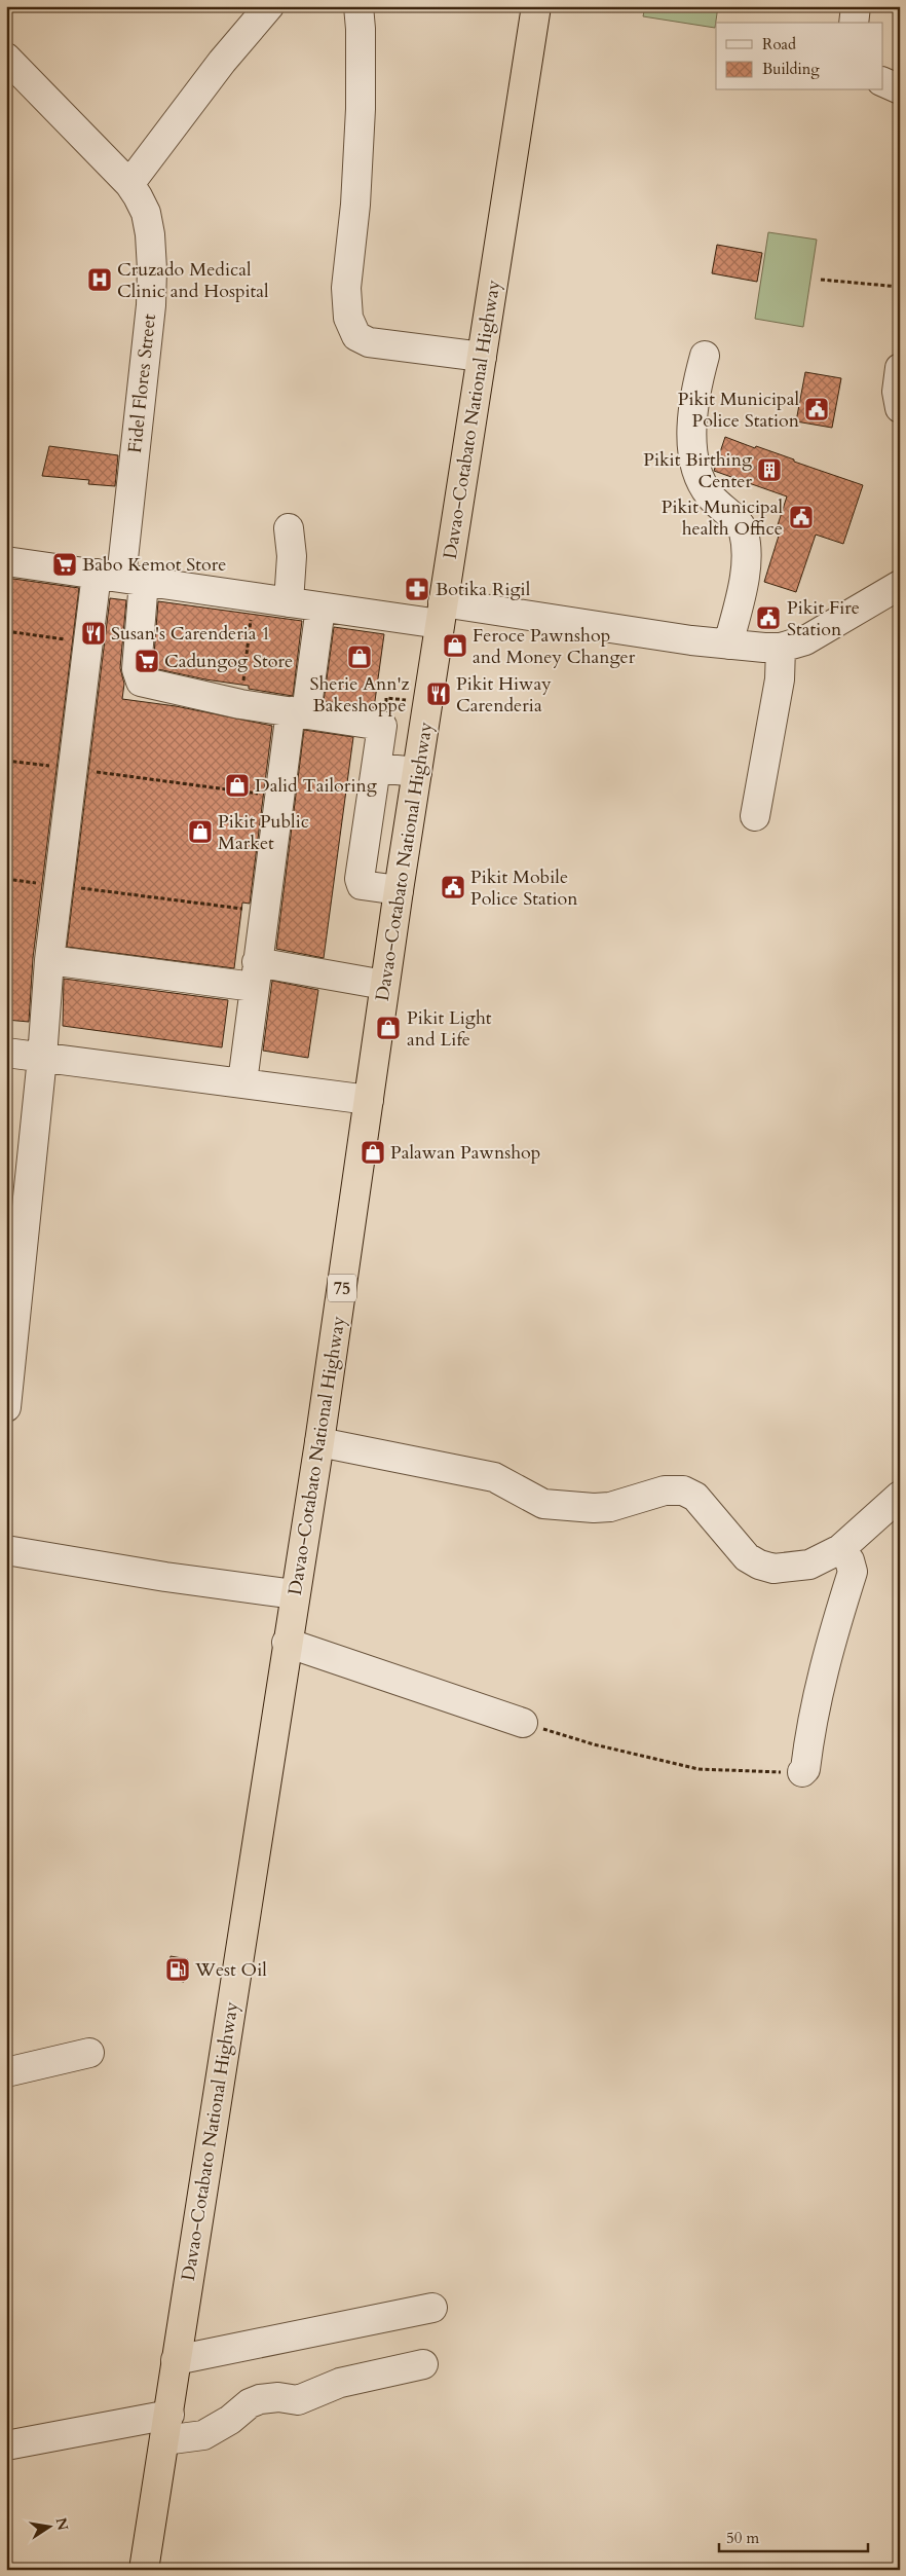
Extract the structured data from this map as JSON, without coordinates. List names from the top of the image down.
{
  "streets": {
    "highway": ["Davao-Cotabato National Highway", "75"],
    "street": ["Fidel Flores Street"]
  },
  "places": {
    "hospital": ["Cruzado Medical Clinic and Hospital"],
    "public building": [
      "Pikit Municipal Police Station",
      "Pikit Municipal health Office",
      "Pikit Fire Station",
      "Pikit Mobile Police Station"
    ],
    "building": ["Pikit Birthing Center"],
    "supermarket": ["Babo Kemot Store", "Cadungog Store"],
    "pharmacy": ["Botika Rigil"],
    "restaurant": ["Susan's Carenderia 1", "Pikit Hiway Carenderia"],
    "shop": [
      "Feroce Pawnshop and Money Changer",
      "Sherie Ann'z Bakeshoppe",
      "Dalid Tailoring",
      "Pikit Public Market",
      "Pikit Light and Life",
      "Palawan Pawnshop"
    ],
    "fuel station": ["West Oil"]
  },
  "legend": ["Road", "Building"],
  "scale_bar": "50 m",
  "north": "right"
}
